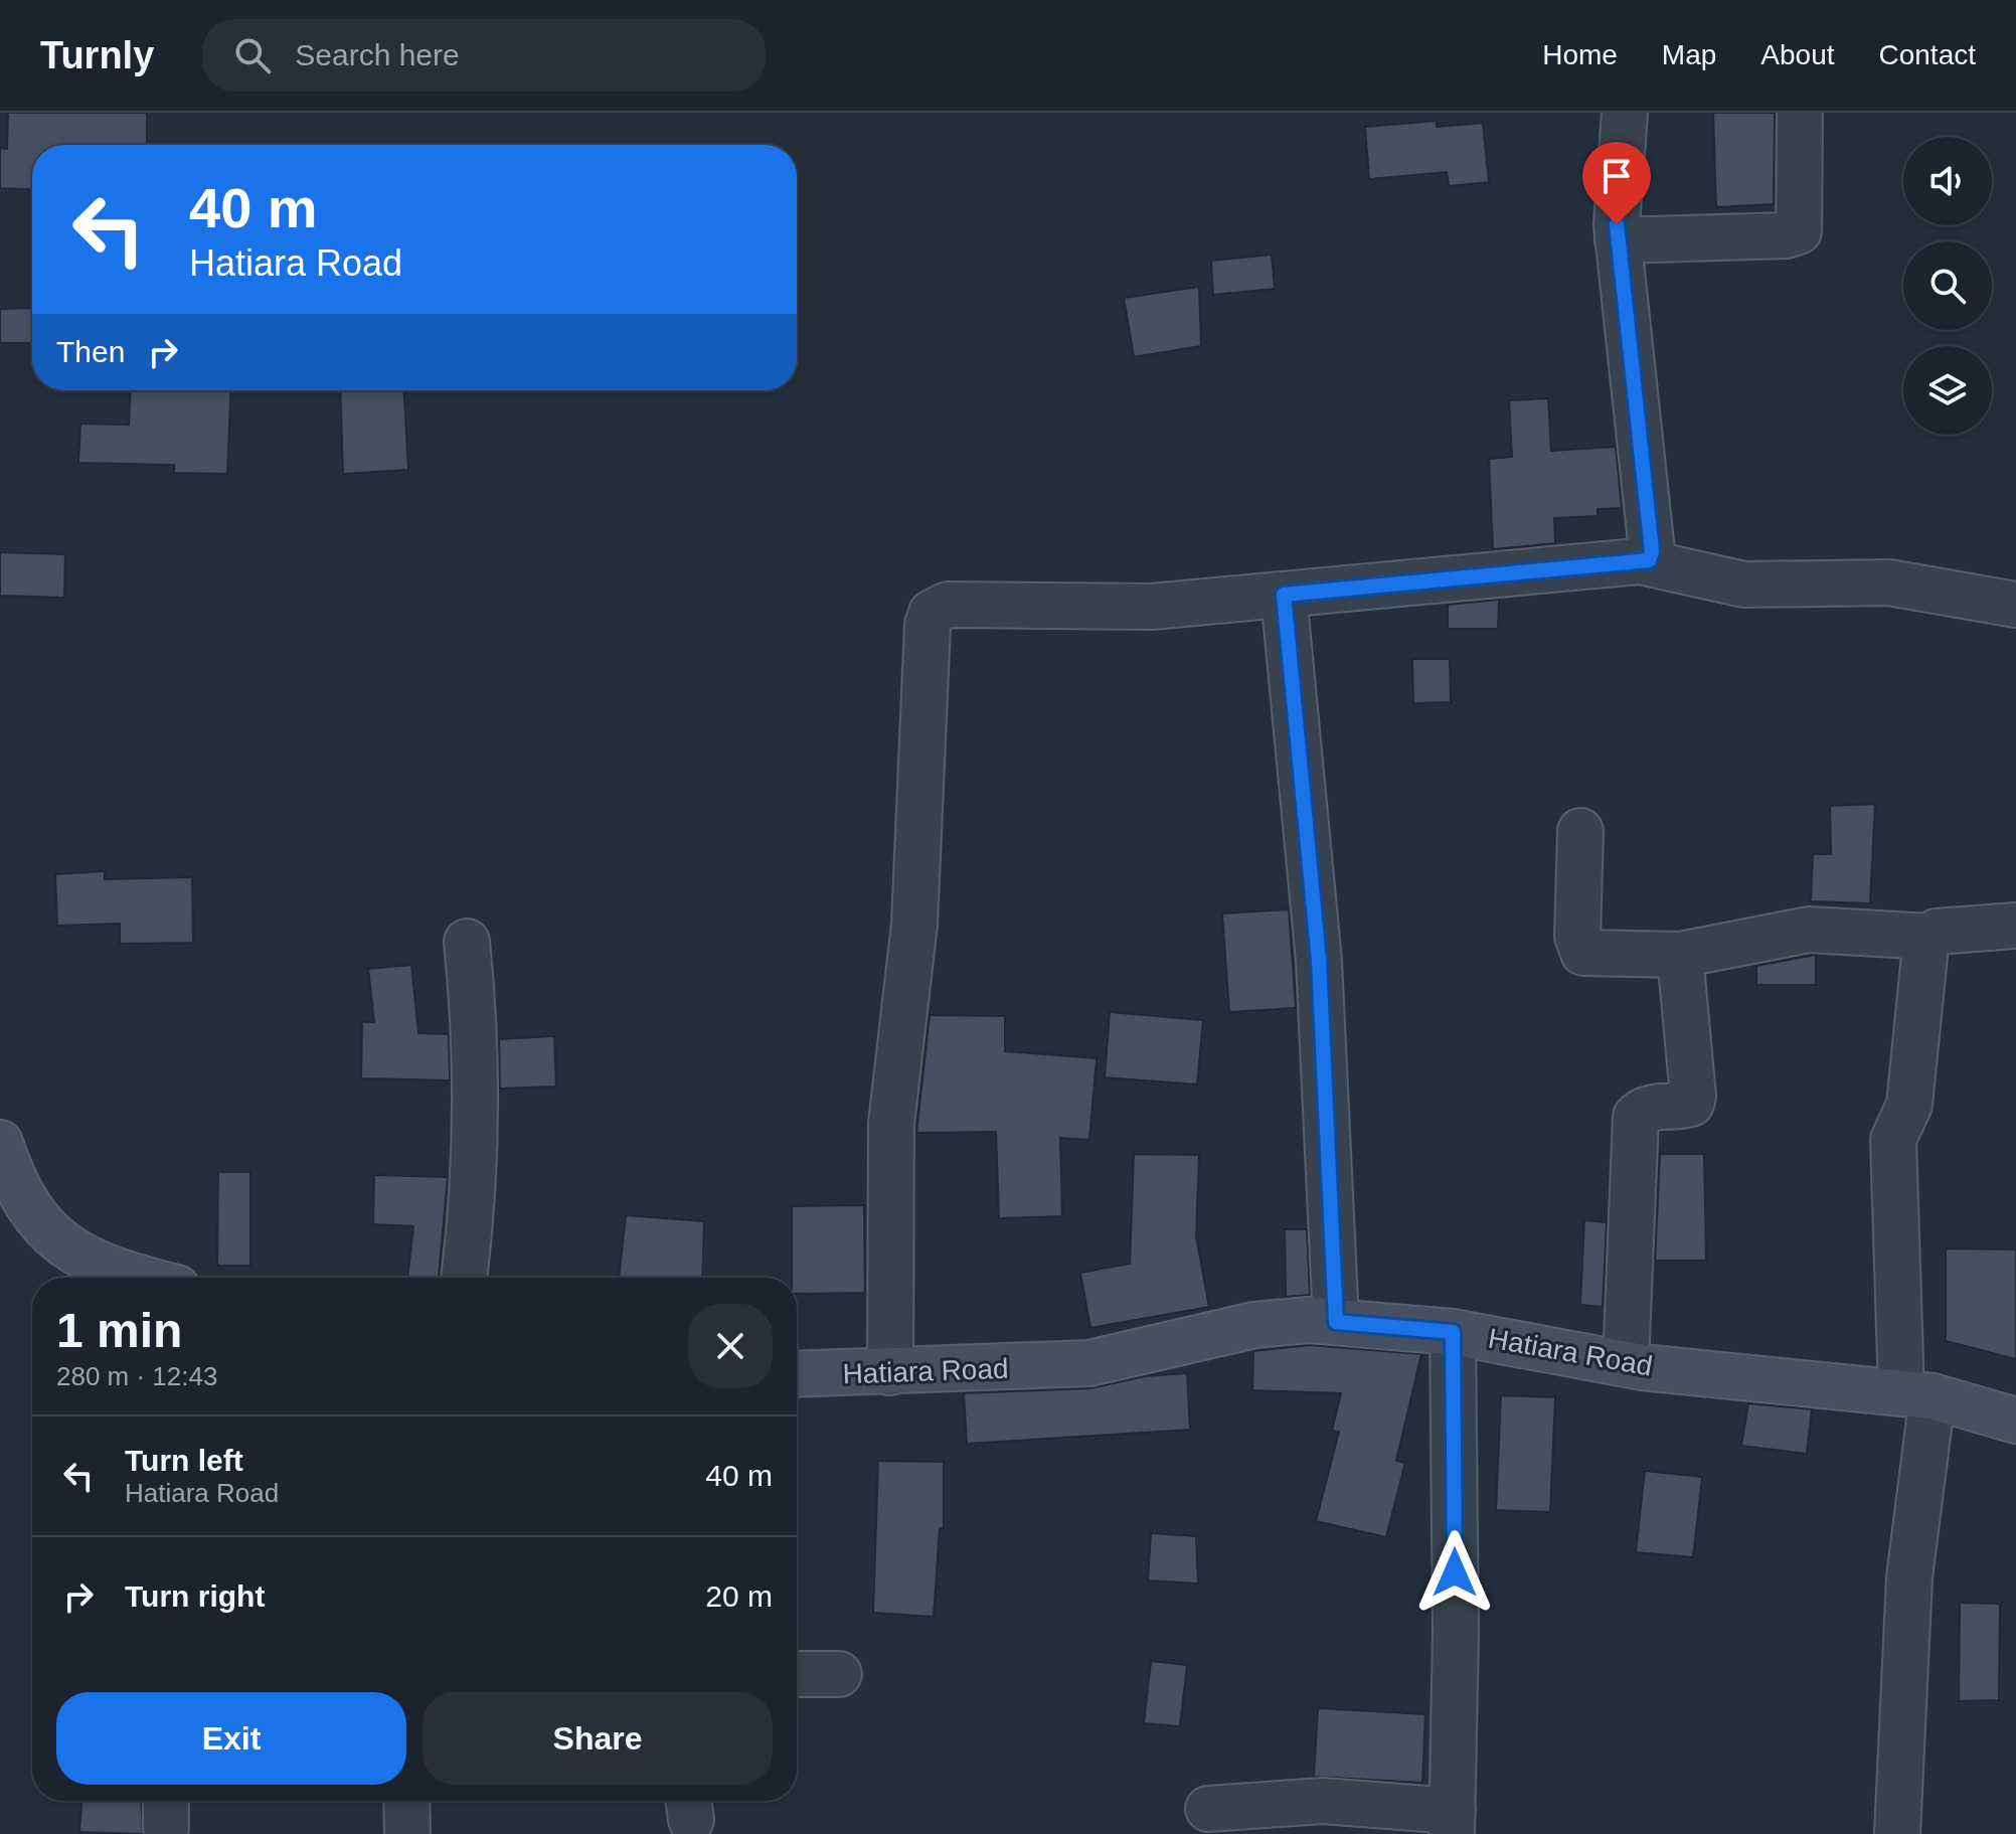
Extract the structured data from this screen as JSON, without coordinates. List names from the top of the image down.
{
  "streets": {
    "street": ["Hatiara Road"]
  },
  "page": {
    "header": "Turnly",
    "search": "Search here",
    "nav": [
      "Home",
      "Map",
      "About",
      "Contact"
    ],
    "turn": ["40 m", "Hatiara Road"],
    "then": "Then",
    "heading": ["1 min", "280 m · 12:43"],
    "list": [
      {
        "name": "Turn left",
        "note": "Hatiara Road",
        "value": "40 m"
      },
      {
        "name": "Turn right",
        "value": "20 m"
      }
    ],
    "buttons": ["Exit", "Share"]
  }
}
